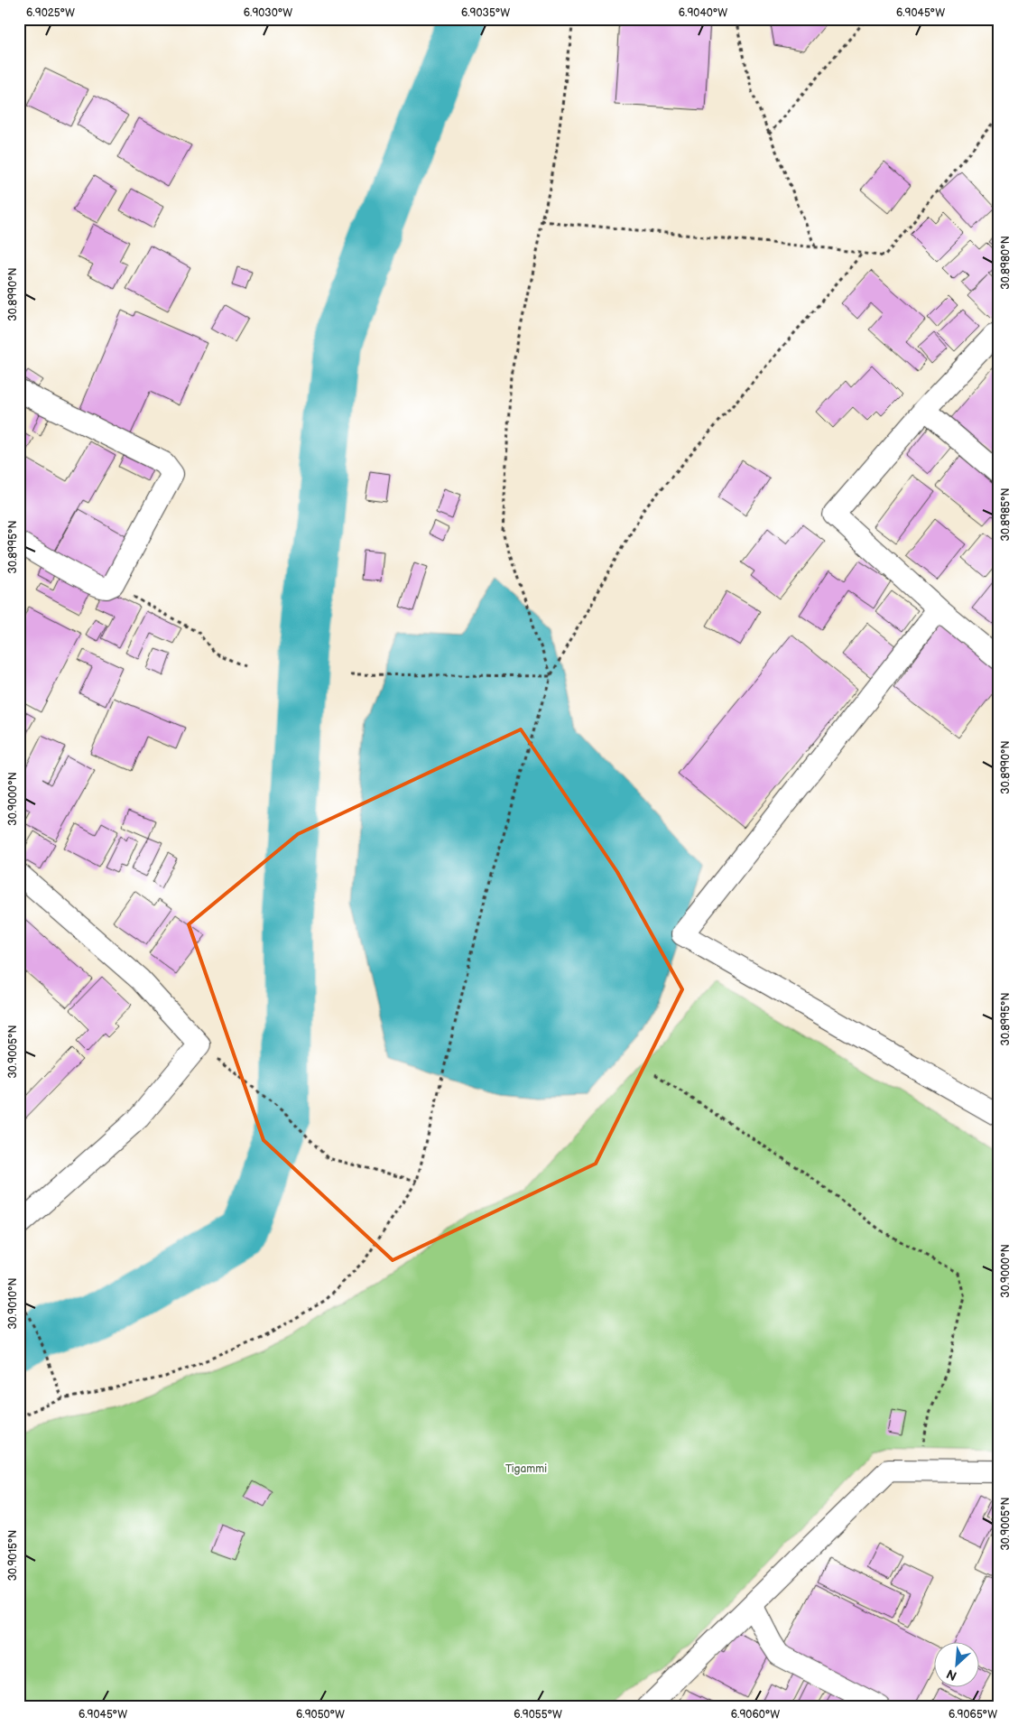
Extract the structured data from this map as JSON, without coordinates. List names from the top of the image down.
{
  "parks": ["Tigammi"],
  "north": "bottom left",
  "coordinates": [
    "6.9025°W",
    "6.9030°W",
    "6.9035°W",
    "6.9040°W",
    "6.9045°W",
    "30.8980°N",
    "30.8990°N",
    "30.8985°N",
    "30.8995°N",
    "30.9000°N",
    "30.9005°N",
    "30.9010°N",
    "30.9015°N",
    "6.9050°W",
    "6.9055°W",
    "6.9060°W",
    "6.9065°W"
  ]
}
